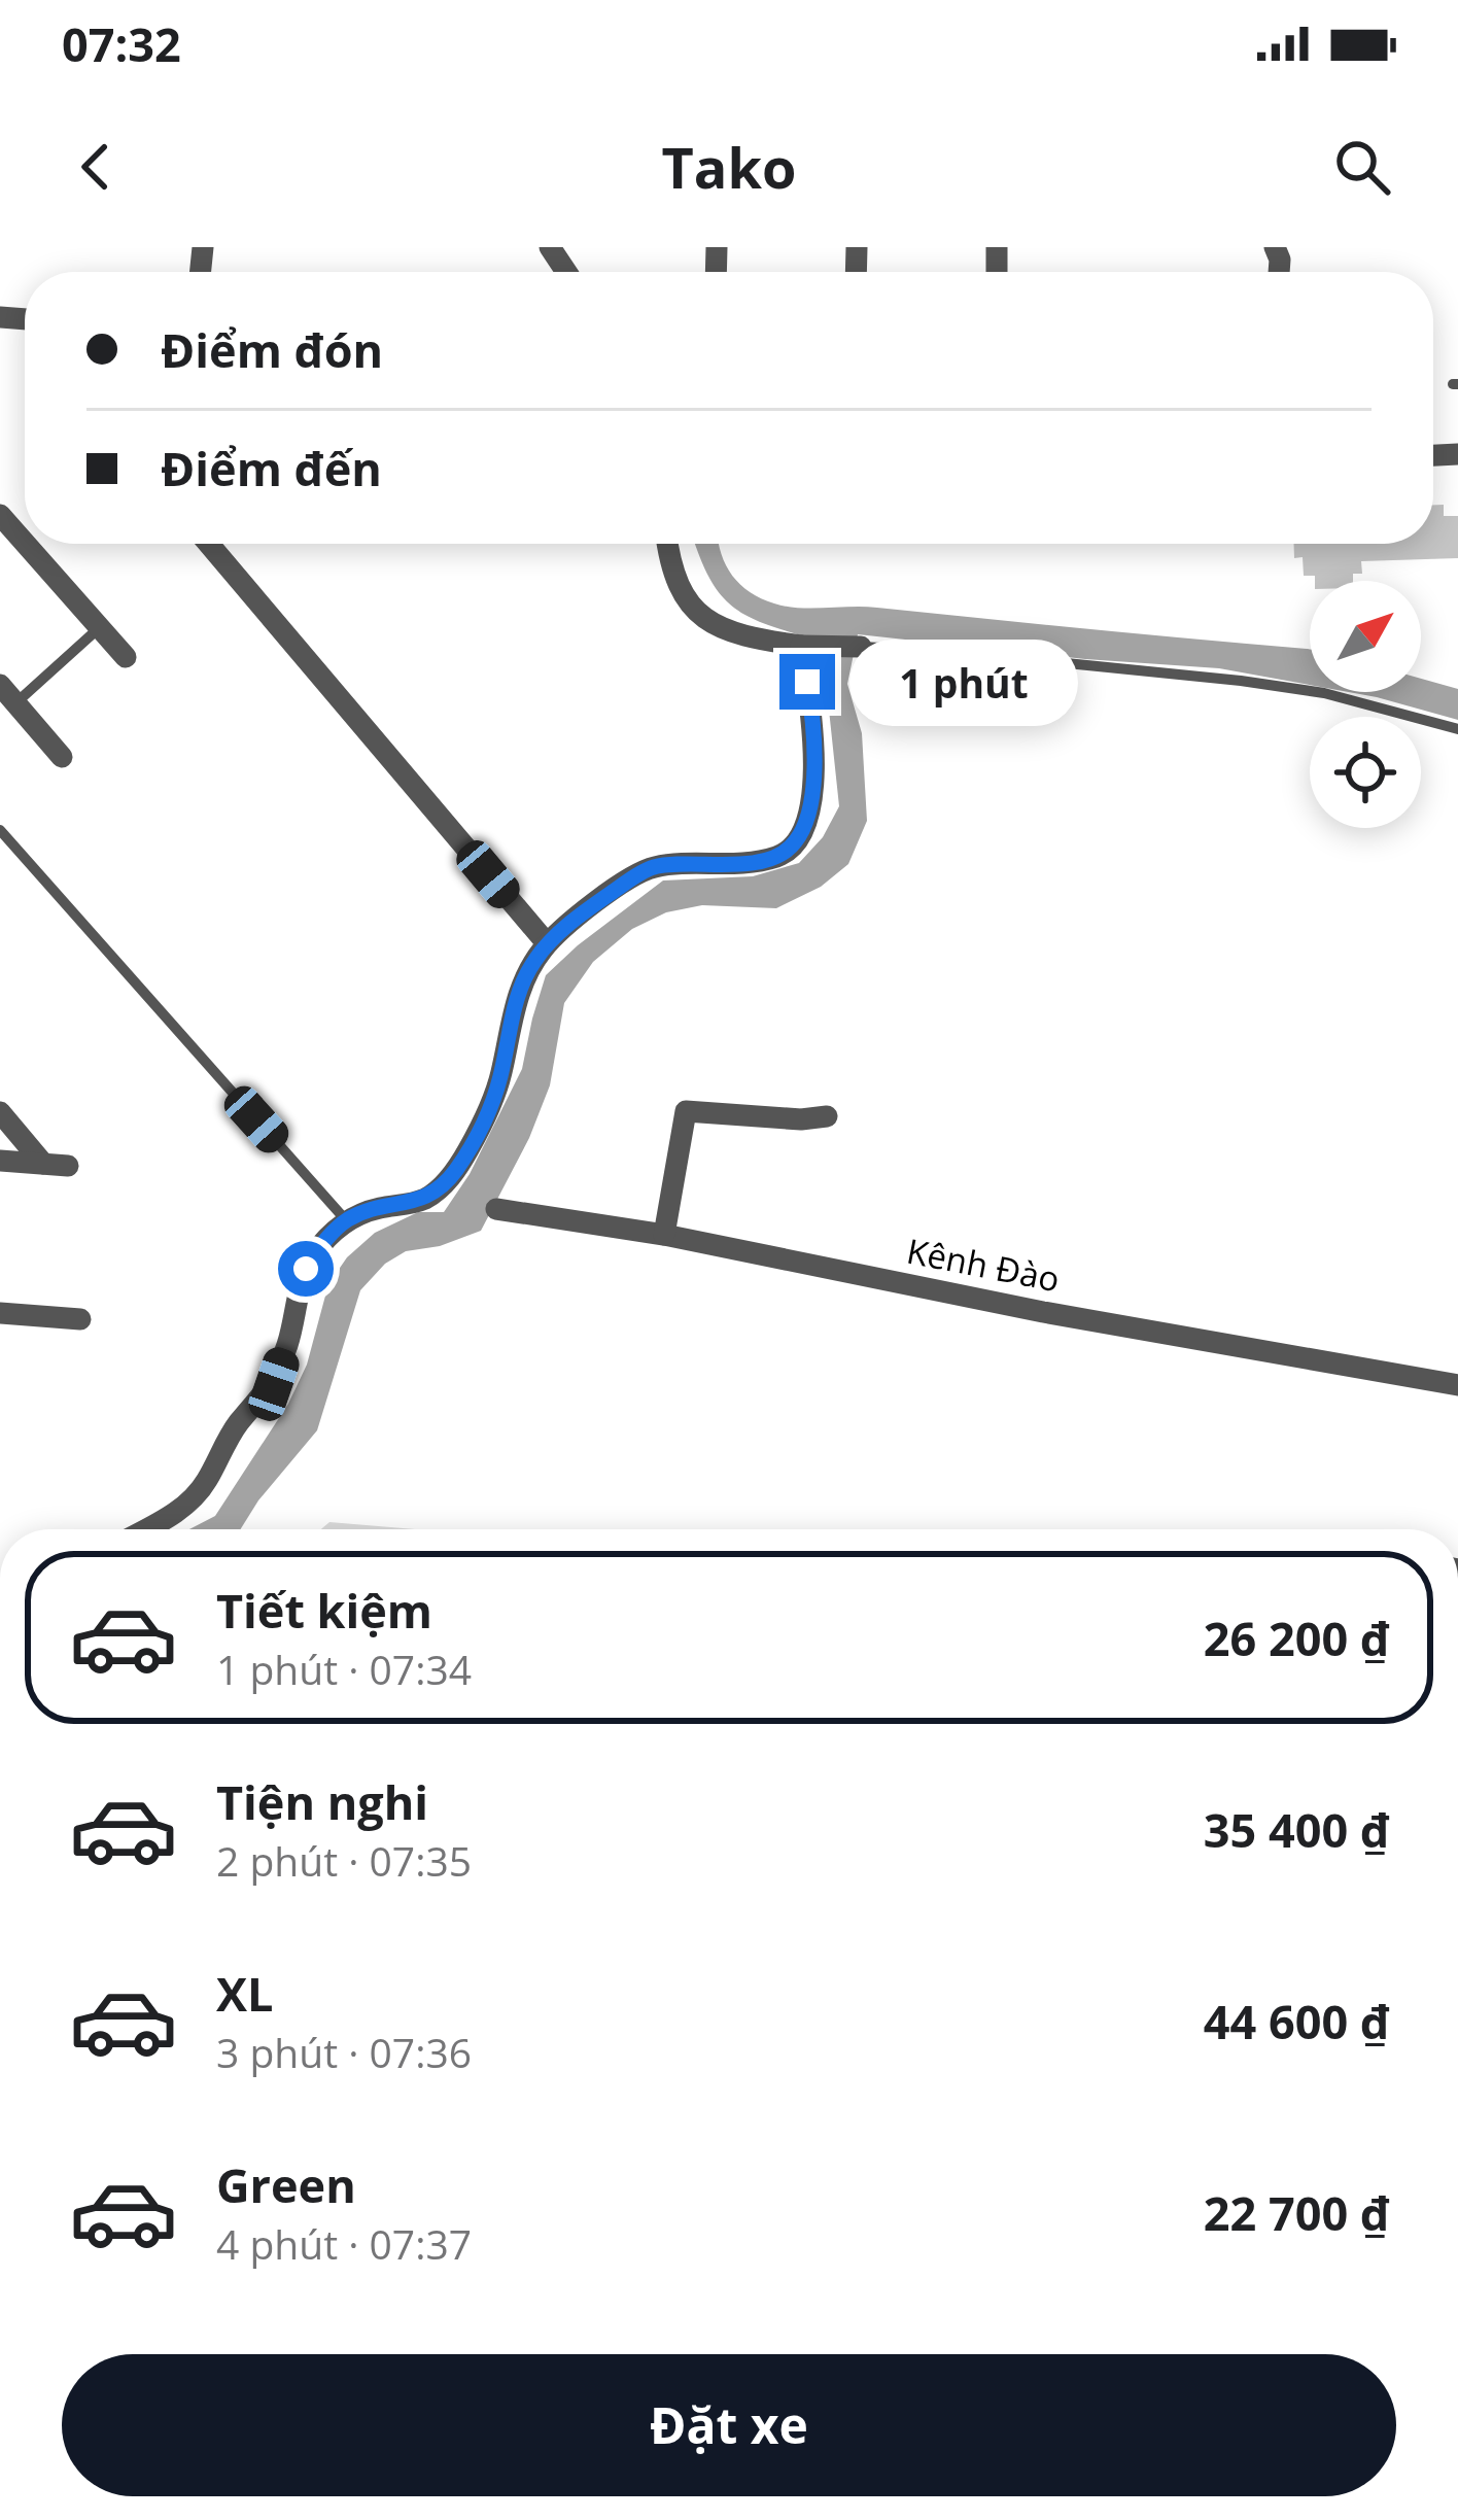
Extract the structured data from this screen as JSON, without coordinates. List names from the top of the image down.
{
  "streets": {
    "street": ["Kênh Đào"]
  },
  "north": "top right",
  "page": {
    "status": "07:32",
    "header": "Tako",
    "banner": ["Điểm đón", "Điểm đến"],
    "bubble": "1 phút",
    "list": [
      {
        "name": "Tiết kiệm",
        "note": "1 phút · 07:34",
        "value": "26 200 ₫"
      },
      {
        "name": "Tiện nghi",
        "note": "2 phút · 07:35",
        "value": "35 400 ₫"
      },
      {
        "name": "XL",
        "note": "3 phút · 07:36",
        "value": "44 600 ₫"
      },
      {
        "name": "Green",
        "note": "4 phút · 07:37",
        "value": "22 700 ₫"
      }
    ],
    "buttons": "Đặt xe"
  }
}
